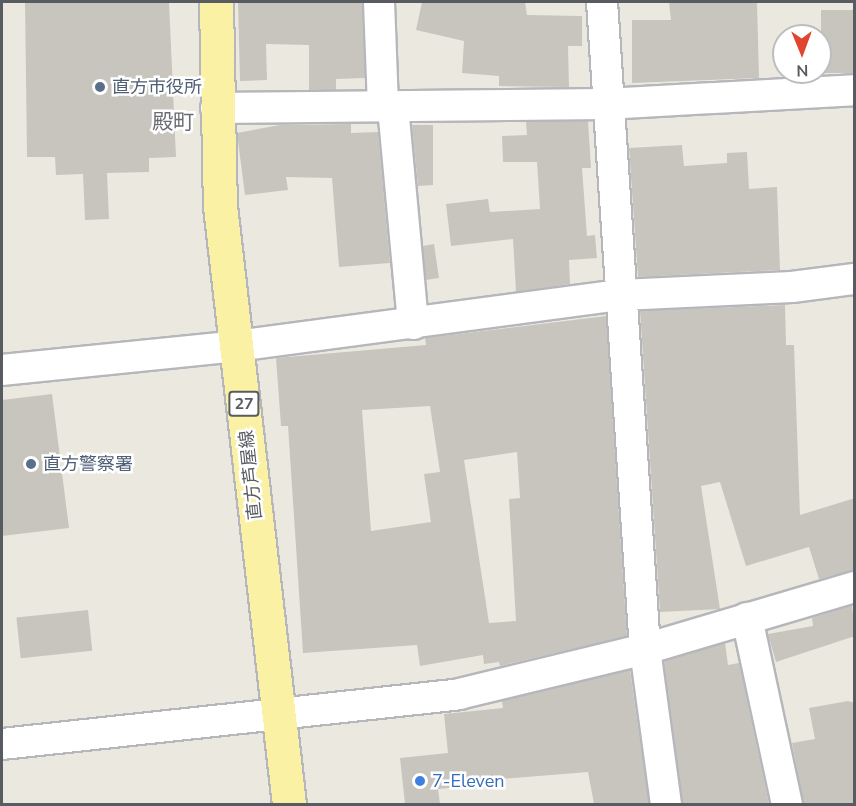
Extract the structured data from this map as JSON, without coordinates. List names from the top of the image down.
{
  "streets": {
    "main road": ["27", "直方芦屋線"]
  },
  "districts": ["殿町"],
  "places": ["直方市役所", "直方警察署", "7-Eleven"],
  "north": "bottom"
}
